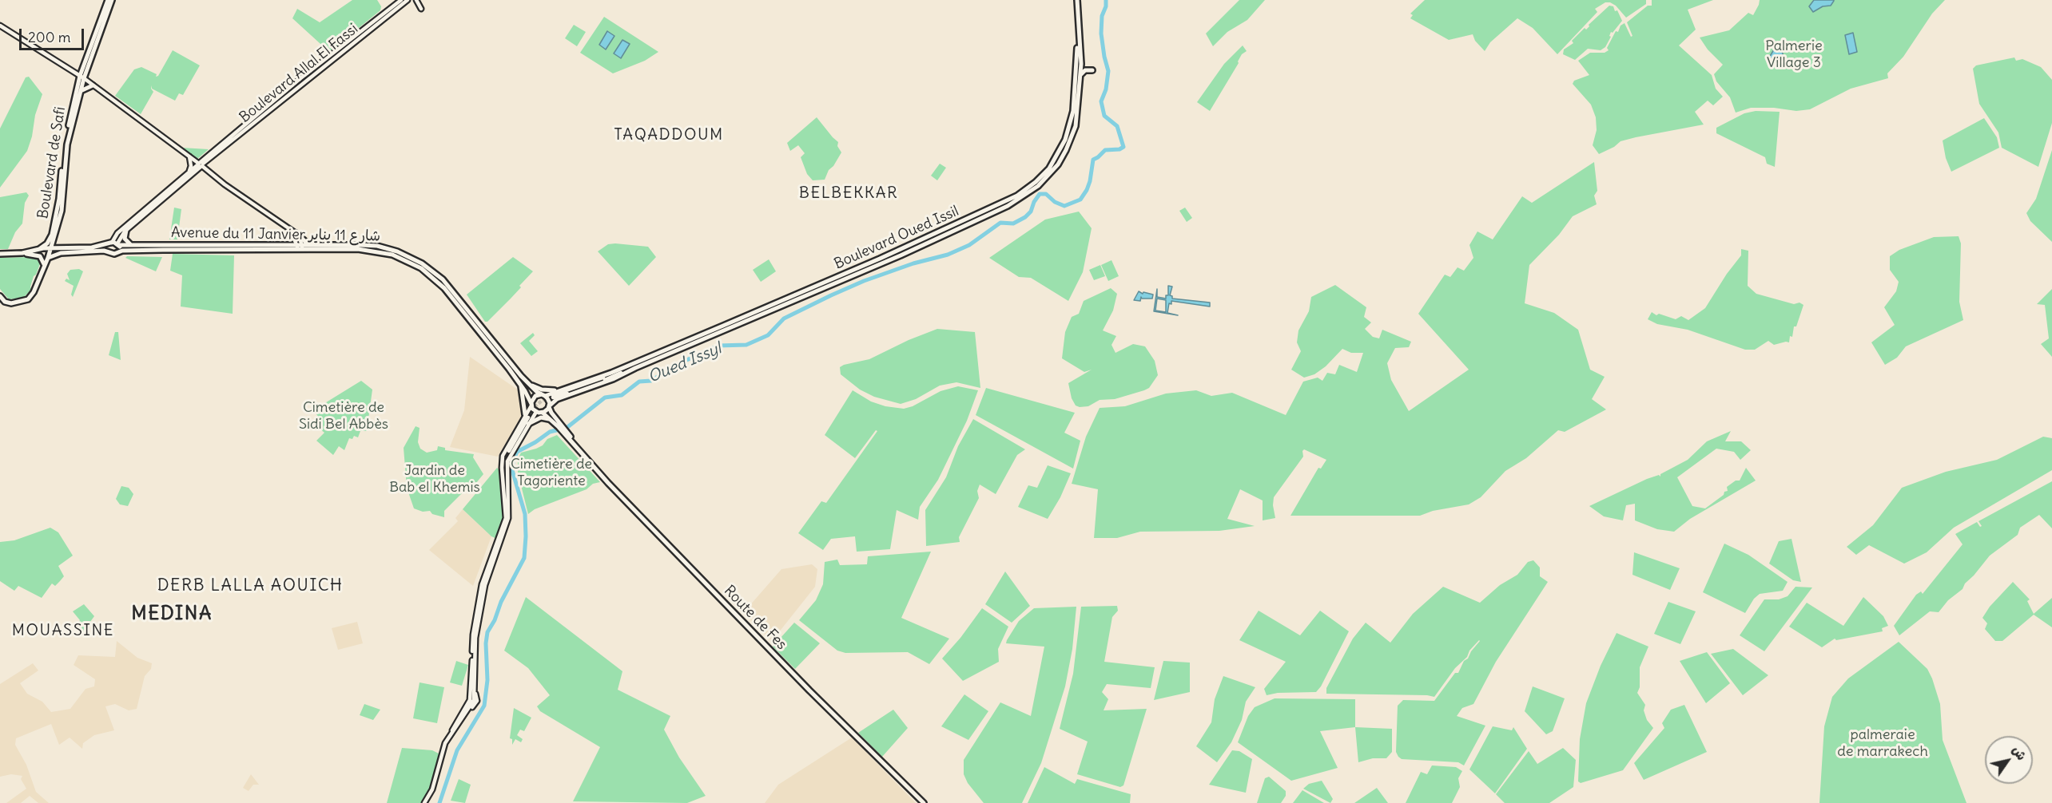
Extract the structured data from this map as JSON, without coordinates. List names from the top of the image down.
{
  "streets": {
    "main road": [
      "Boulevard Allal El Fassi",
      "Boulevard de Safi",
      "Avenue du 11 Janvier شارع 11 يناير",
      "Boulevard Oued Issil",
      "Route de Fes"
    ]
  },
  "crossings": [
    ["Avenue du 11 Janvier شارع 11 يناير", "Boulevard Oued Issil"],
    ["Avenue du 11 Janvier شارع 11 يناير", "Route de Fes"],
    ["Boulevard Oued Issil", "Route de Fes"]
  ],
  "districts": [
    "TAQADDOUM",
    "BELBEKKAR",
    "DERB LALLA AOUICH",
    "MEDINA",
    "MOUASSINE"
  ],
  "water": ["Oued Issyl"],
  "parks": [
    "Palmerie Village 3",
    "Cimetière de Sidi Bel Abbès",
    "Cimetière de Tagoriente",
    "Jardin de Bab el Khemis",
    "palmeraie de marrakech"
  ],
  "scale_bar": "200 m",
  "north": "top right"
}
